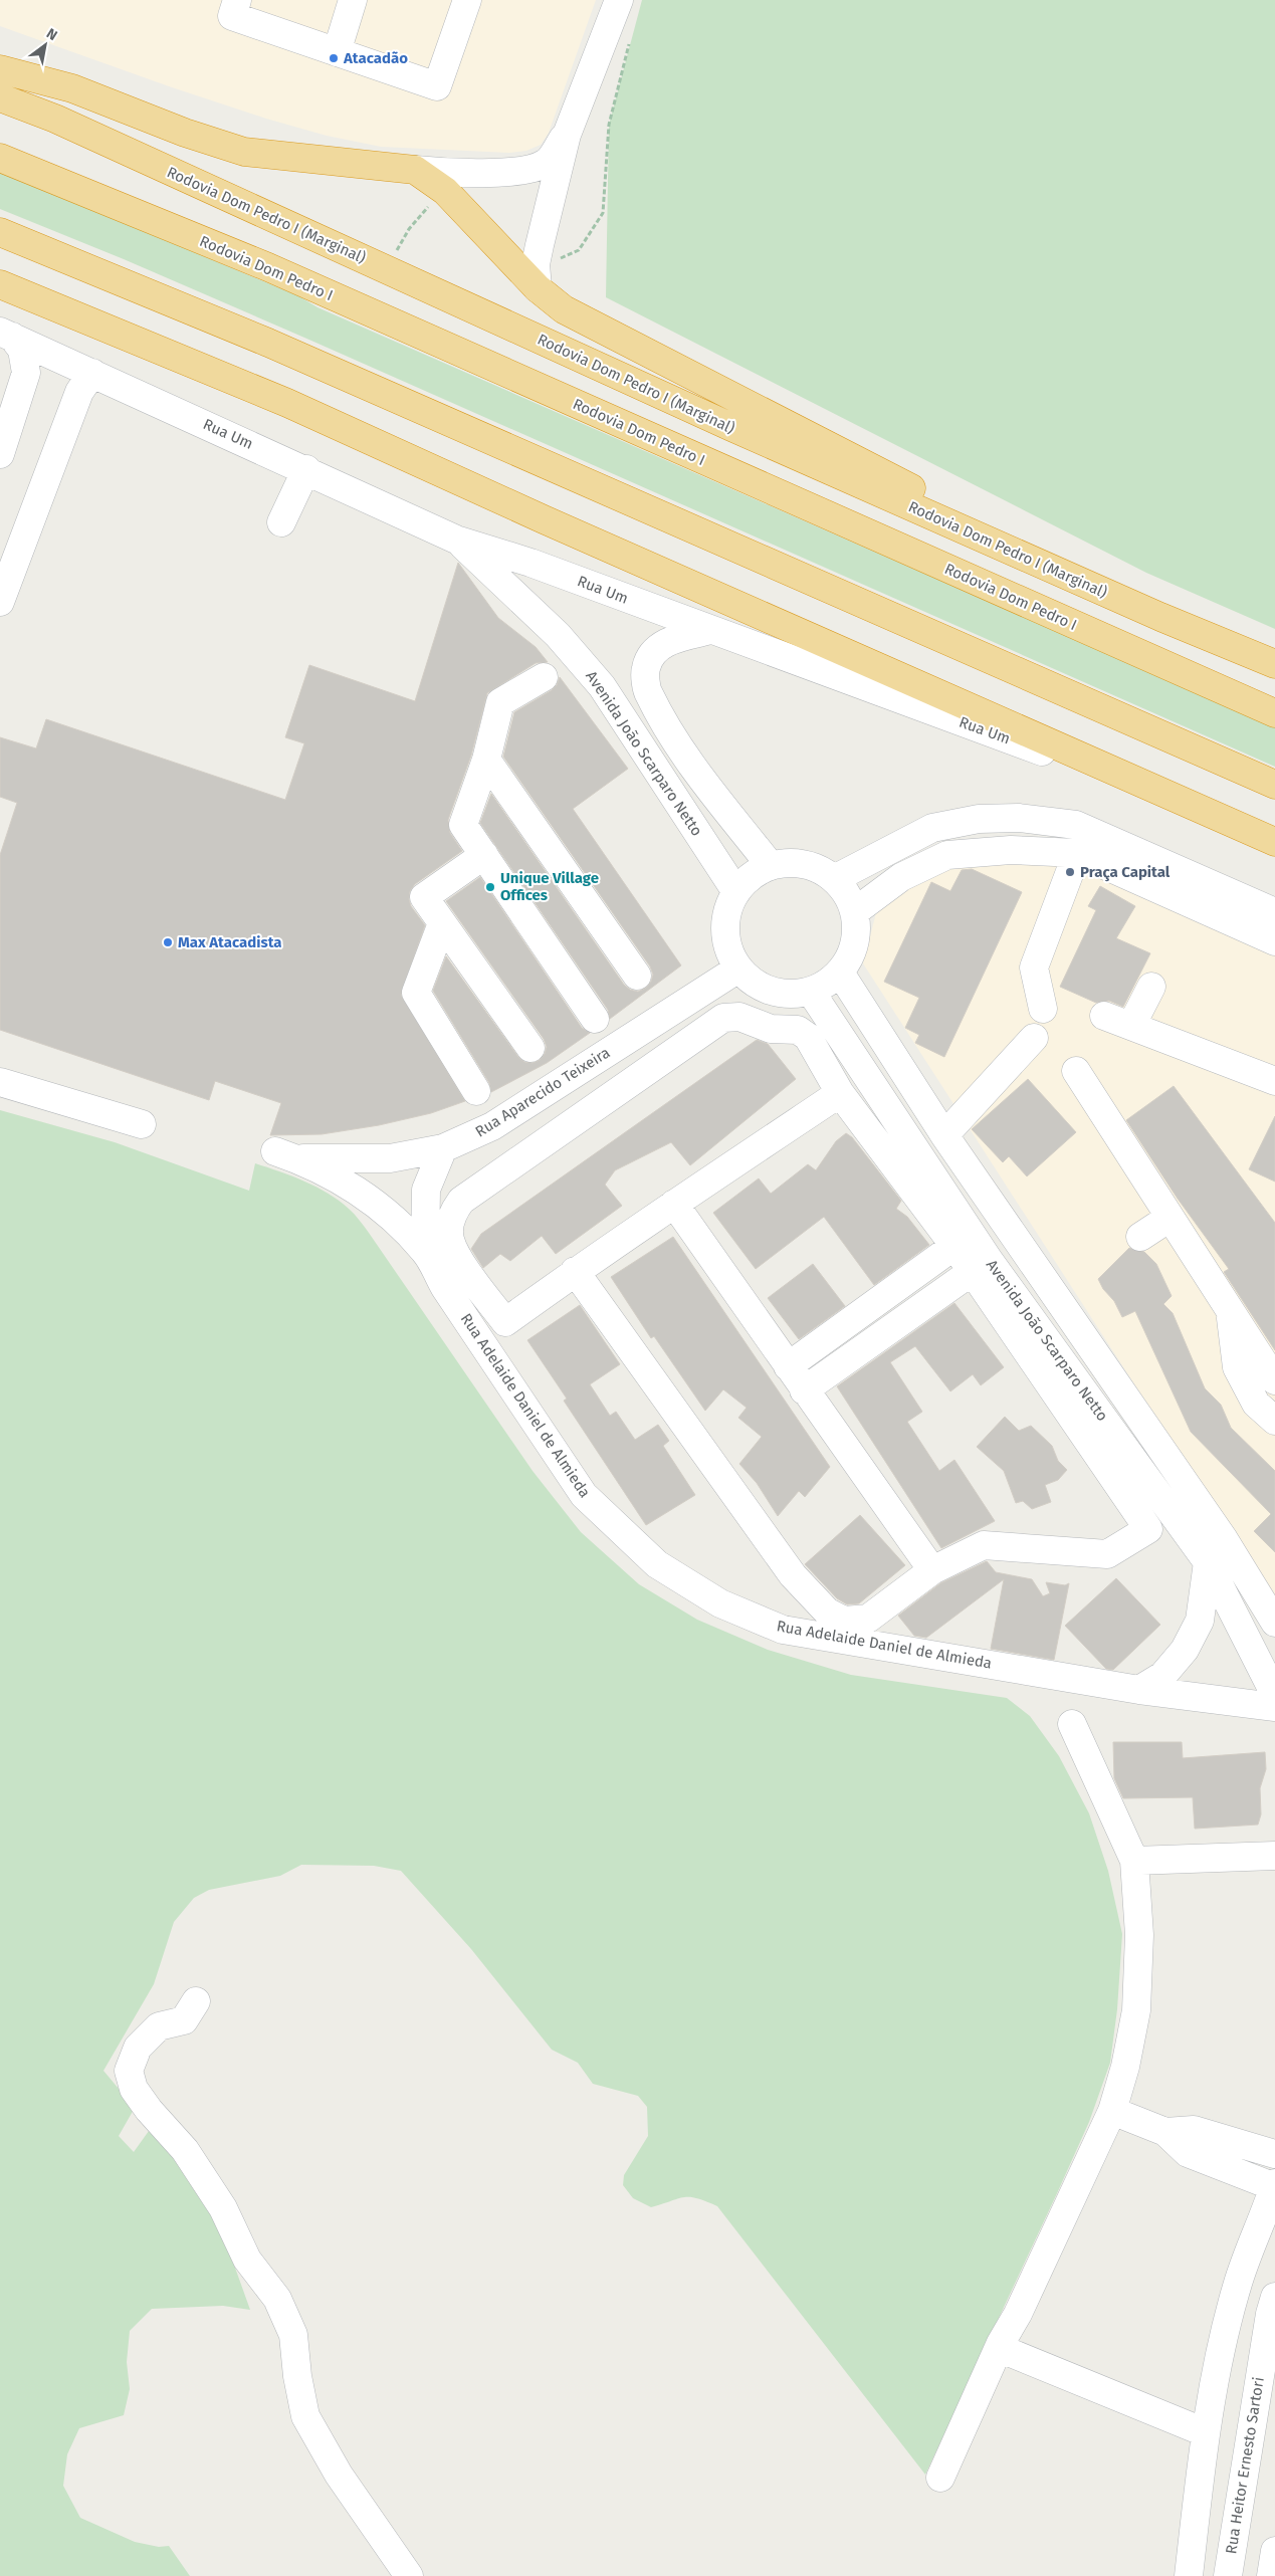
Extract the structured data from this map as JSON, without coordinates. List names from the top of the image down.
{
  "streets": {
    "highway": ["Rodovia Dom Pedro I (Marginal)", "Rodovia Dom Pedro I"],
    "street": [
      "Rua Um",
      "Avenida João Scarparo Netto",
      "Rua Aparecido Teixeira",
      "Rua Adelaide Daniel de Almieda",
      "Rua Heitor Ernesto Sartori"
    ]
  },
  "crossings": [
    ["Rua Um", "Avenida João Scarparo Netto"],
    ["Avenida João Scarparo Netto", "Rua Aparecido Teixeira"],
    ["Rua Aparecido Teixeira", "Rua Adelaide Daniel de Almieda"]
  ],
  "places": [
    "Atacadão",
    "Praça Capital",
    "Unique Village Offices",
    "Max Atacadista"
  ],
  "north": "top right"
}
